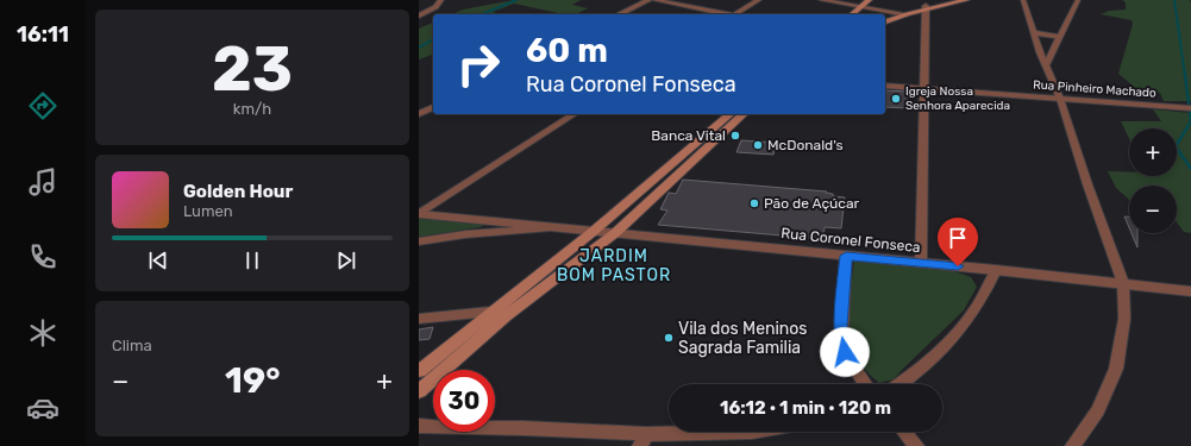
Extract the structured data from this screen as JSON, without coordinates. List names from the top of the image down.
{
  "streets": {
    "street": ["Rua Pinheiro Machado", "Rua Coronel Fonseca"]
  },
  "districts": ["JARDIM BOM PASTOR"],
  "places": [
    "Igreja Nossa Senhora Aparecida",
    "Banca Vital",
    "McDonald's",
    "Pão de Açúcar",
    "Vila dos Meninos Sagrada Familia"
  ],
  "page": {
    "tabs": "16:11",
    "tile": [
      ["23", "km/h"],
      "Clima"
    ],
    "turn": ["60 m", "Rua Coronel Fonseca"],
    "map_buttons": ["+", "−"],
    "song": ["Golden Hour", "Lumen"],
    "heat": ["−", "19°", "+"],
    "limit": "30",
    "trip": "16:12 · 1 min · 120 m"
  }
}
